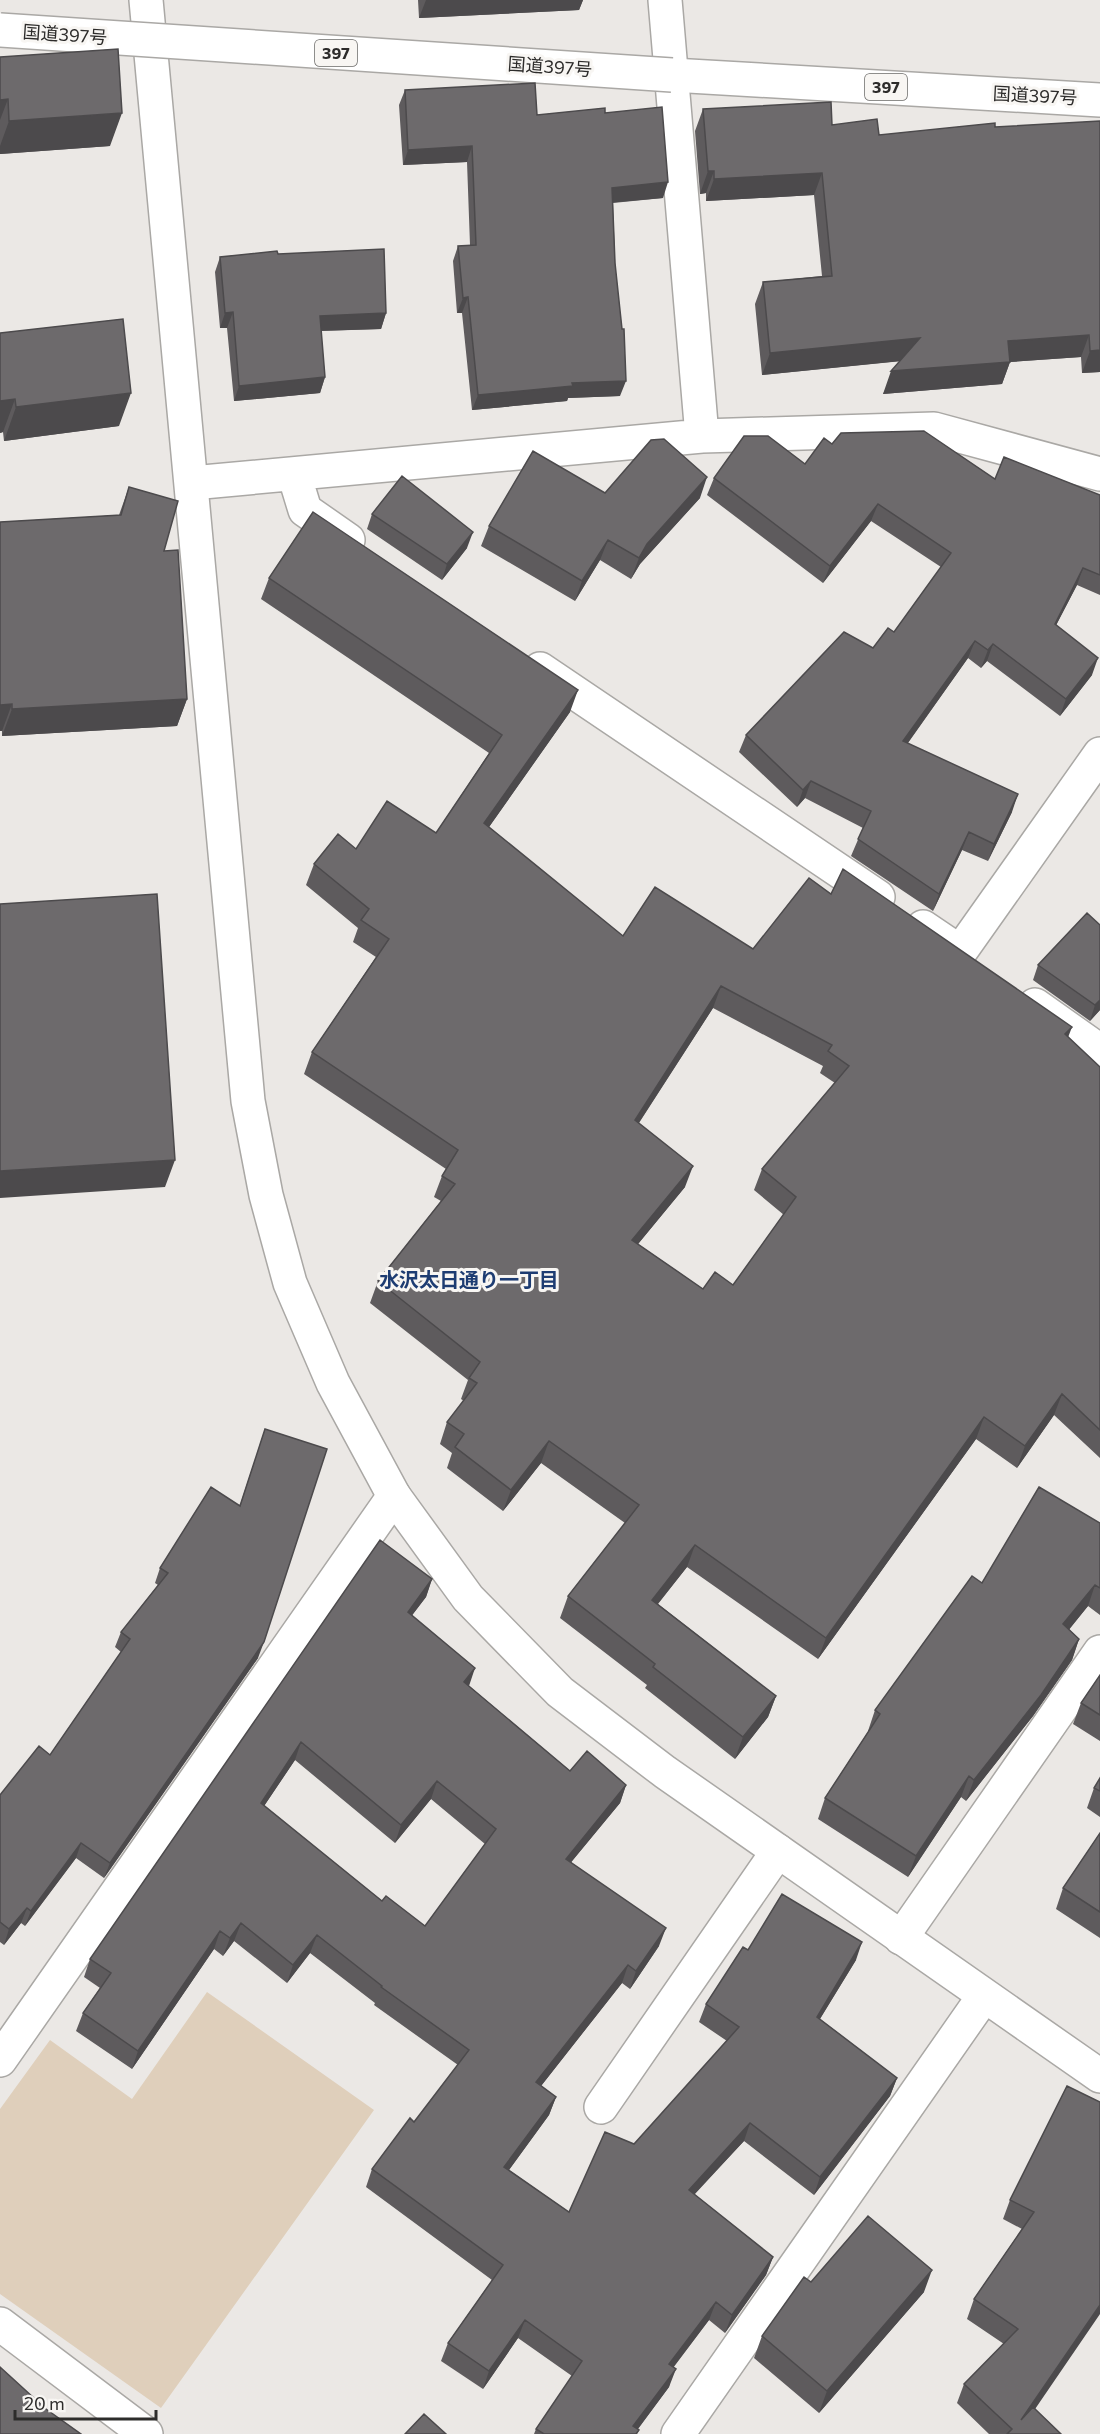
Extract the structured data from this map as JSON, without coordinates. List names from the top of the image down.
{
  "streets": {
    "main road": ["国道397号", "397"]
  },
  "districts": ["水沢太日通り一丁目"],
  "scale_bar": "20 m"
}
